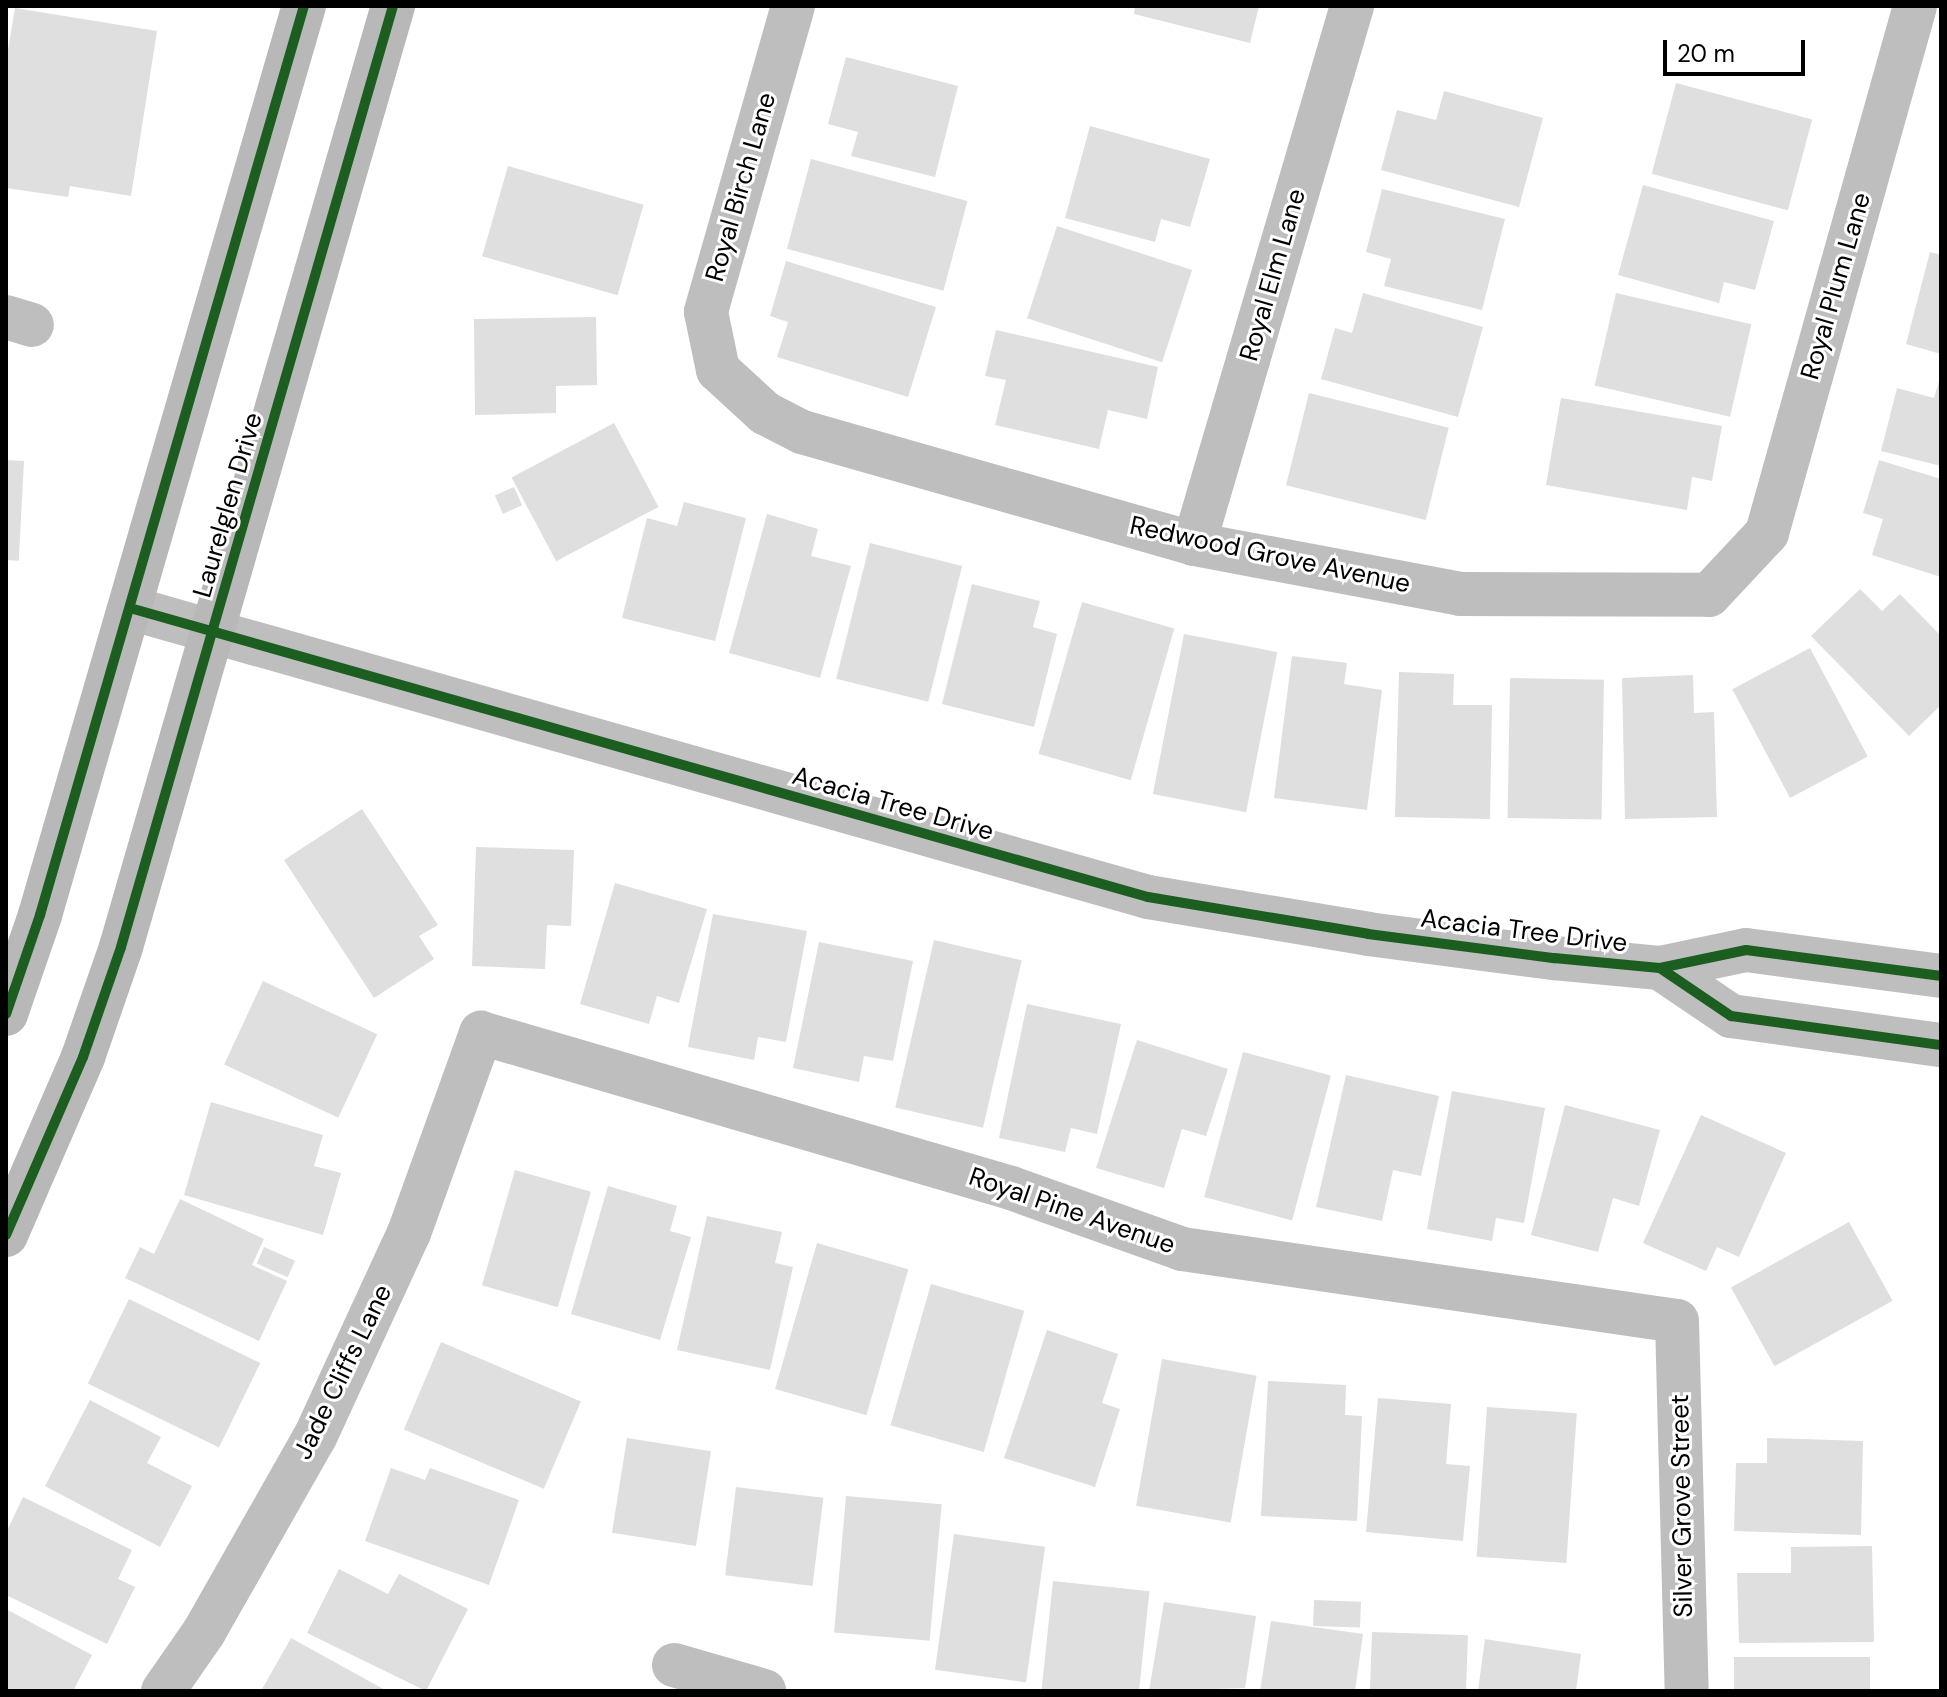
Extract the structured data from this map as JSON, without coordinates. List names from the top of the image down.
{
  "streets": {
    "street": [
      "Royal Birch Lane",
      "Royal Elm Lane",
      "Royal Plum Lane",
      "Laurelglen Drive",
      "Redwood Grove Avenue",
      "Acacia Tree Drive",
      "Royal Pine Avenue",
      "Jade Cliffs Lane",
      "Silver Grove Street"
    ]
  },
  "crossings": [
    ["Royal Birch Lane", "Redwood Grove Avenue"],
    ["Royal Elm Lane", "Redwood Grove Avenue"],
    ["Royal Plum Lane", "Redwood Grove Avenue"],
    ["Laurelglen Drive", "Acacia Tree Drive"],
    ["Royal Pine Avenue", "Jade Cliffs Lane"],
    ["Royal Pine Avenue", "Silver Grove Street"]
  ],
  "scale_bar": "20 m"
}
